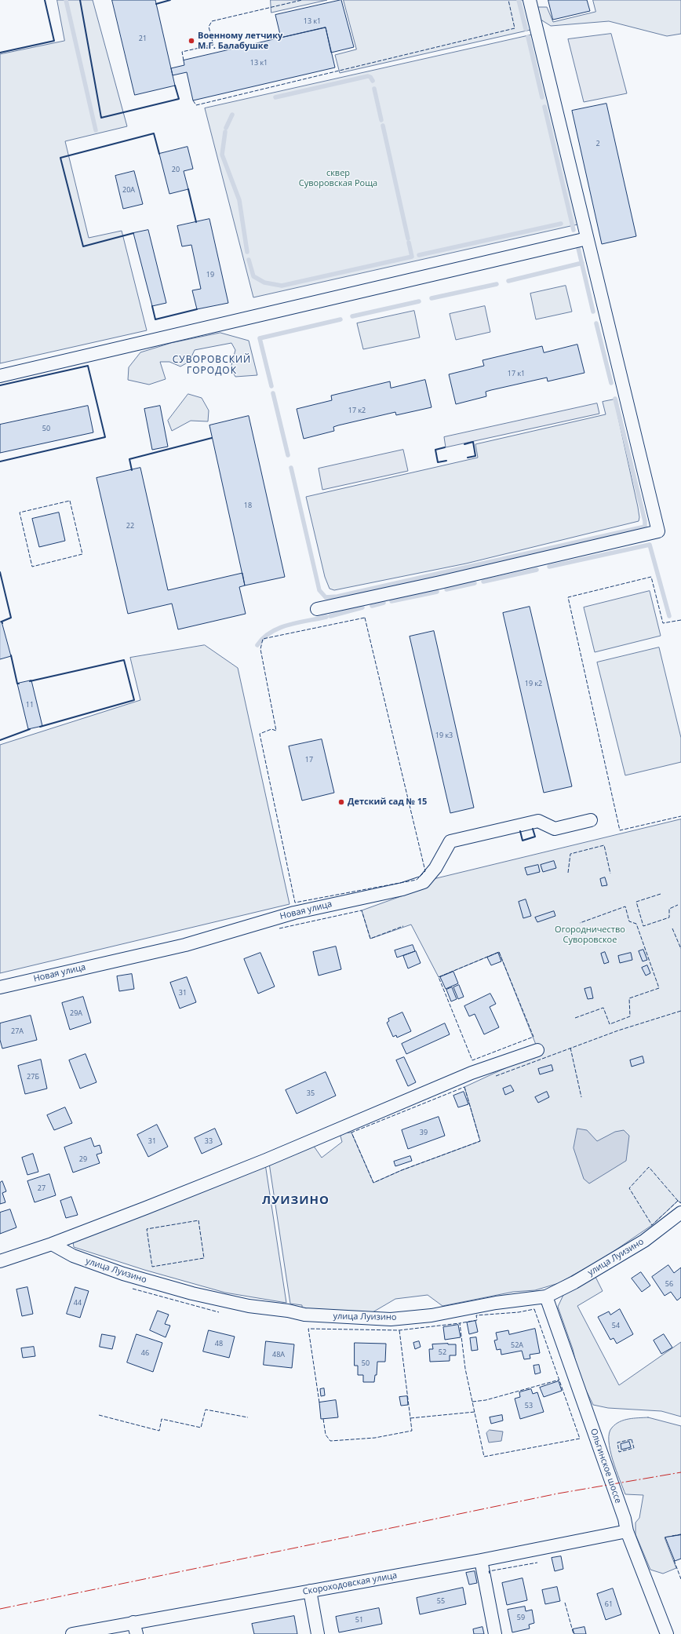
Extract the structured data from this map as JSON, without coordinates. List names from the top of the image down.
{
  "streets": {
    "street": [
      "Новая улица",
      "улица Луизино",
      "Ольгинское шоссе",
      "Скороходовская улица"
    ]
  },
  "crossings": [
    ["улица Луизино", "Ольгинское шоссе"],
    ["Ольгинское шоссе", "Скороходовская улица"]
  ],
  "districts": ["СУВОРОВСКИЙ ГОРОДОК", "ЛУИЗИНО"],
  "parks": ["сквер Суворовская Роща", "Огородничество Суворовское"],
  "places": ["Военному летчику М.Г. Балабушке", "Детский сад № 15"],
  "house_numbers": [
    "13 к1",
    "21",
    "13 к1",
    "2",
    "20",
    "20А",
    "19",
    "17 к1",
    "17 к2",
    "50",
    "18",
    "22",
    "19 к2",
    "11",
    "19 к3",
    "17",
    "31",
    "29А",
    "27А",
    "27Б",
    "35",
    "39",
    "31",
    "33",
    "29",
    "27",
    "56",
    "44",
    "54",
    "48",
    "52А",
    "52",
    "46",
    "48А",
    "50",
    "53",
    "55",
    "61",
    "59",
    "51"
  ]
}
